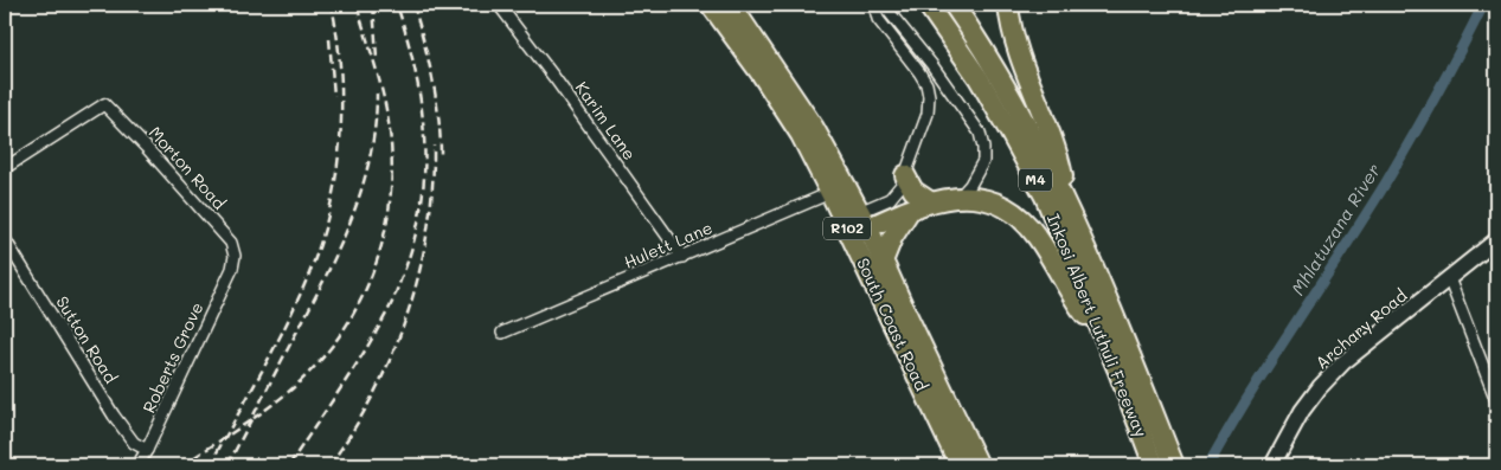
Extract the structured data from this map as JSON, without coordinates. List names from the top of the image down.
{
  "streets": {
    "highway": [
      "M4",
      "R102",
      "South Coast Road",
      "Inkosi Albert Luthuli Freeway"
    ],
    "street": [
      "Karim Lane",
      "Morton Road",
      "Hulett Lane",
      "Archary Road",
      "Sutton Road",
      "Roberts Grove"
    ]
  },
  "crossings": [
    ["Karim Lane", "Hulett Lane"],
    ["Morton Road", "Roberts Grove"],
    ["Hulett Lane", "South Coast Road"],
    ["Sutton Road", "Roberts Grove"]
  ],
  "water": ["Mhlatuzana River"]
}
